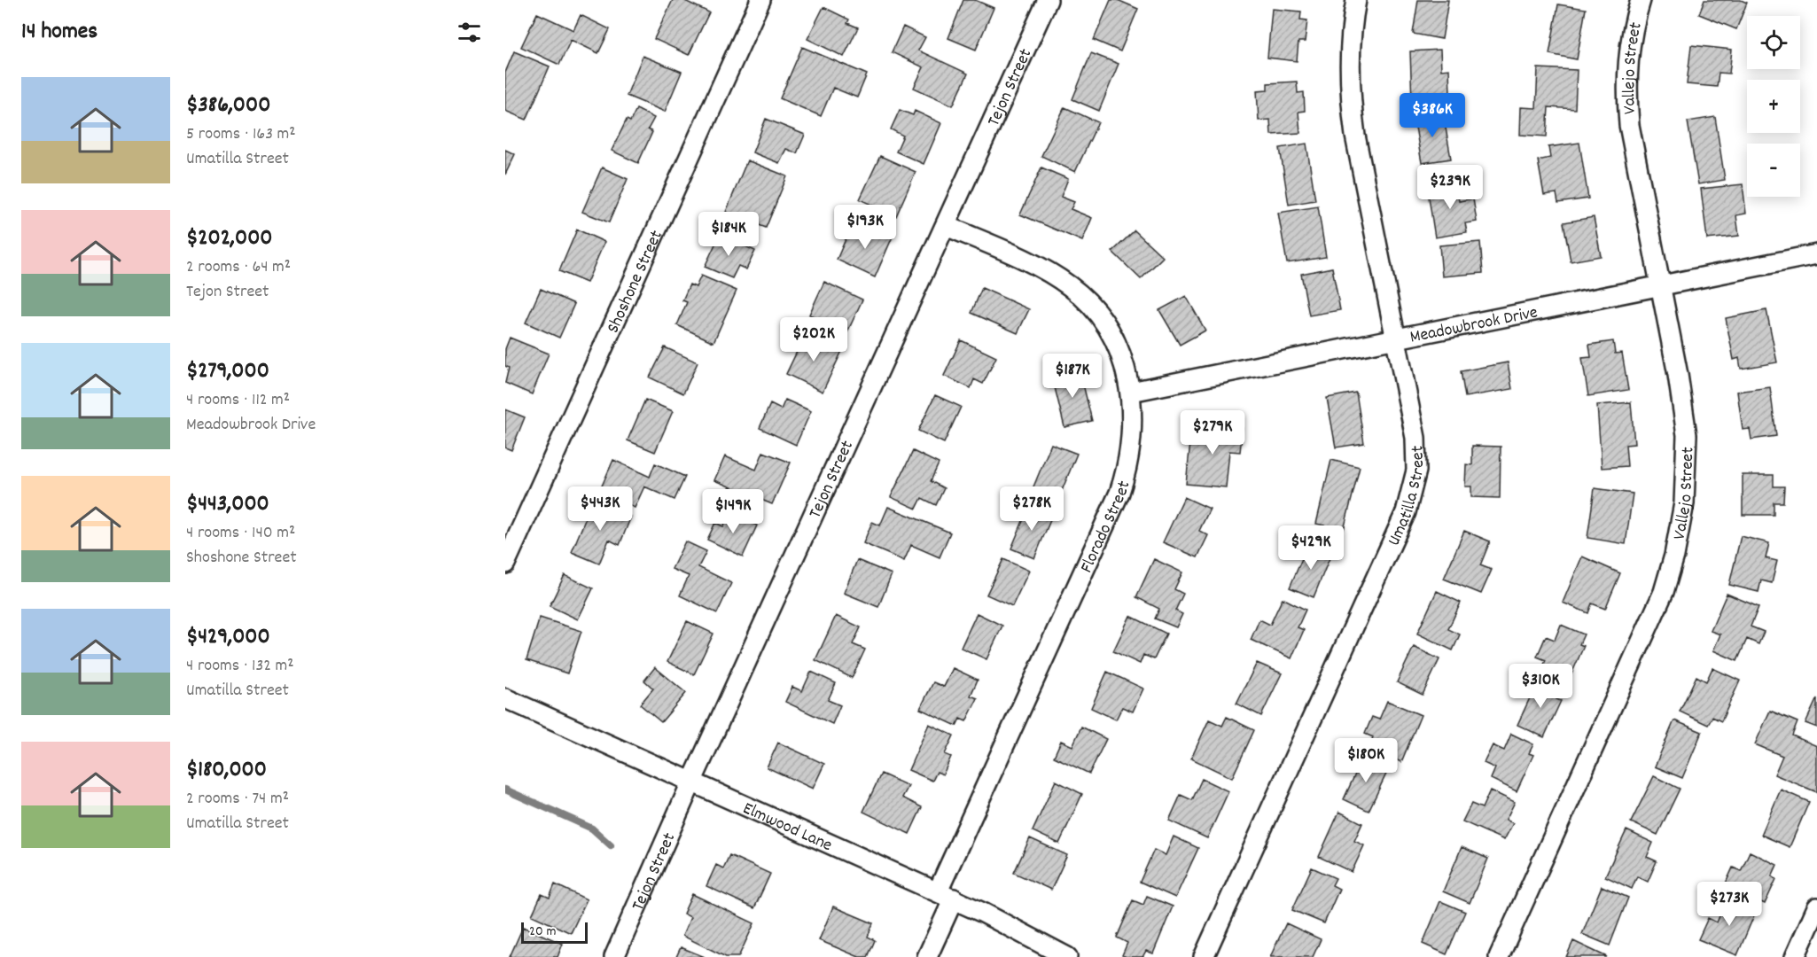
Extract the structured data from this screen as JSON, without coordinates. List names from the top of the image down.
{
  "streets": {
    "street": [
      "Vallejo Street",
      "Tejon Street",
      "Shoshone Street",
      "Meadowbrook Drive",
      "Umatilla Street",
      "Florado Street",
      "Elmwood Lane"
    ]
  },
  "crossings": [
    ["Vallejo Street", "Meadowbrook Drive"],
    ["Tejon Street", "Florado Street"],
    ["Tejon Street", "Elmwood Lane"],
    ["Meadowbrook Drive", "Umatilla Street"],
    ["Meadowbrook Drive", "Florado Street"],
    ["Florado Street", "Elmwood Lane"]
  ],
  "scale_bar": "20 m",
  "page": {
    "heading": "14 homes",
    "map_buttons": ["+", "−"],
    "list": [
      {
        "name": "$386,000",
        "note": "5 rooms · 163 m² · Umatilla Street"
      },
      {
        "name": "$202,000",
        "note": "2 rooms · 64 m² · Tejon Street"
      },
      {
        "name": "$279,000",
        "note": "4 rooms · 112 m² · Meadowbrook Drive"
      },
      {
        "name": "$443,000",
        "note": "4 rooms · 140 m² · Shoshone Street"
      },
      {
        "name": "$429,000",
        "note": "4 rooms · 132 m² · Umatilla Street"
      },
      {
        "name": "$180,000",
        "note": "2 rooms · 74 m² · Umatilla Street"
      }
    ],
    "price": [
      "$386K",
      "$239K",
      "$193K",
      "$184K",
      "$202K",
      "$187K",
      "$279K",
      "$443K",
      "$278K",
      "$149K",
      "$429K",
      "$310K",
      "$180K",
      "$273K"
    ],
    "scale": "20 m"
  }
}
